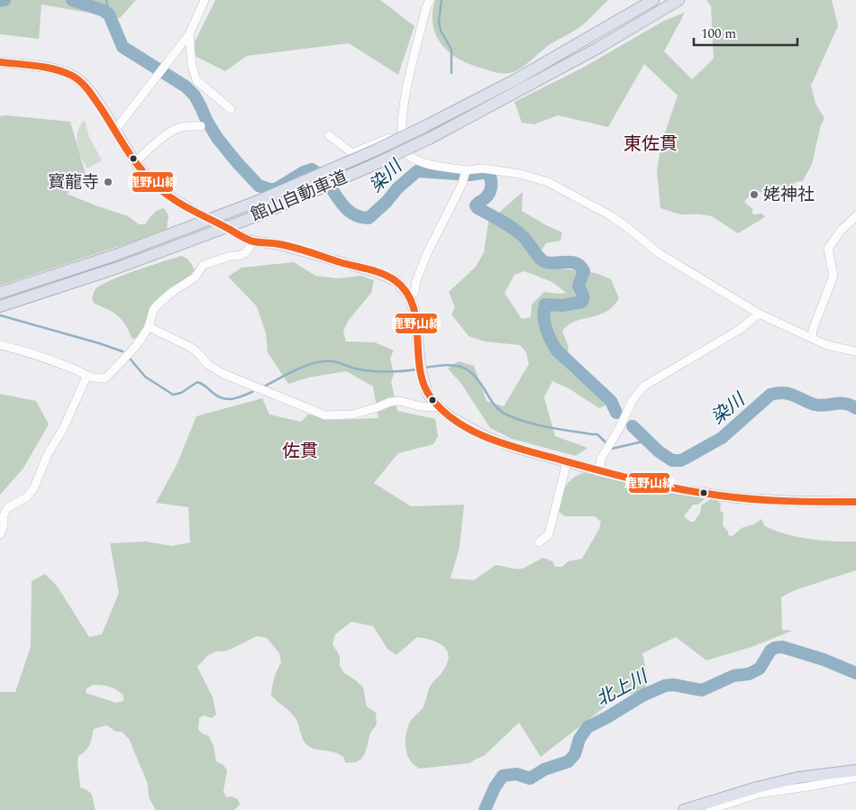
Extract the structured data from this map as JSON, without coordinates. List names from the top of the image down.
{
  "streets": {
    "highway": ["館山自動車道"]
  },
  "districts": ["東佐貫", "佐貫"],
  "water": ["染川", "北上川"],
  "places": ["寳龍寺", "姥神社"],
  "lines": ["transit line 鹿野山線"],
  "scale_bar": "100 m"
}
